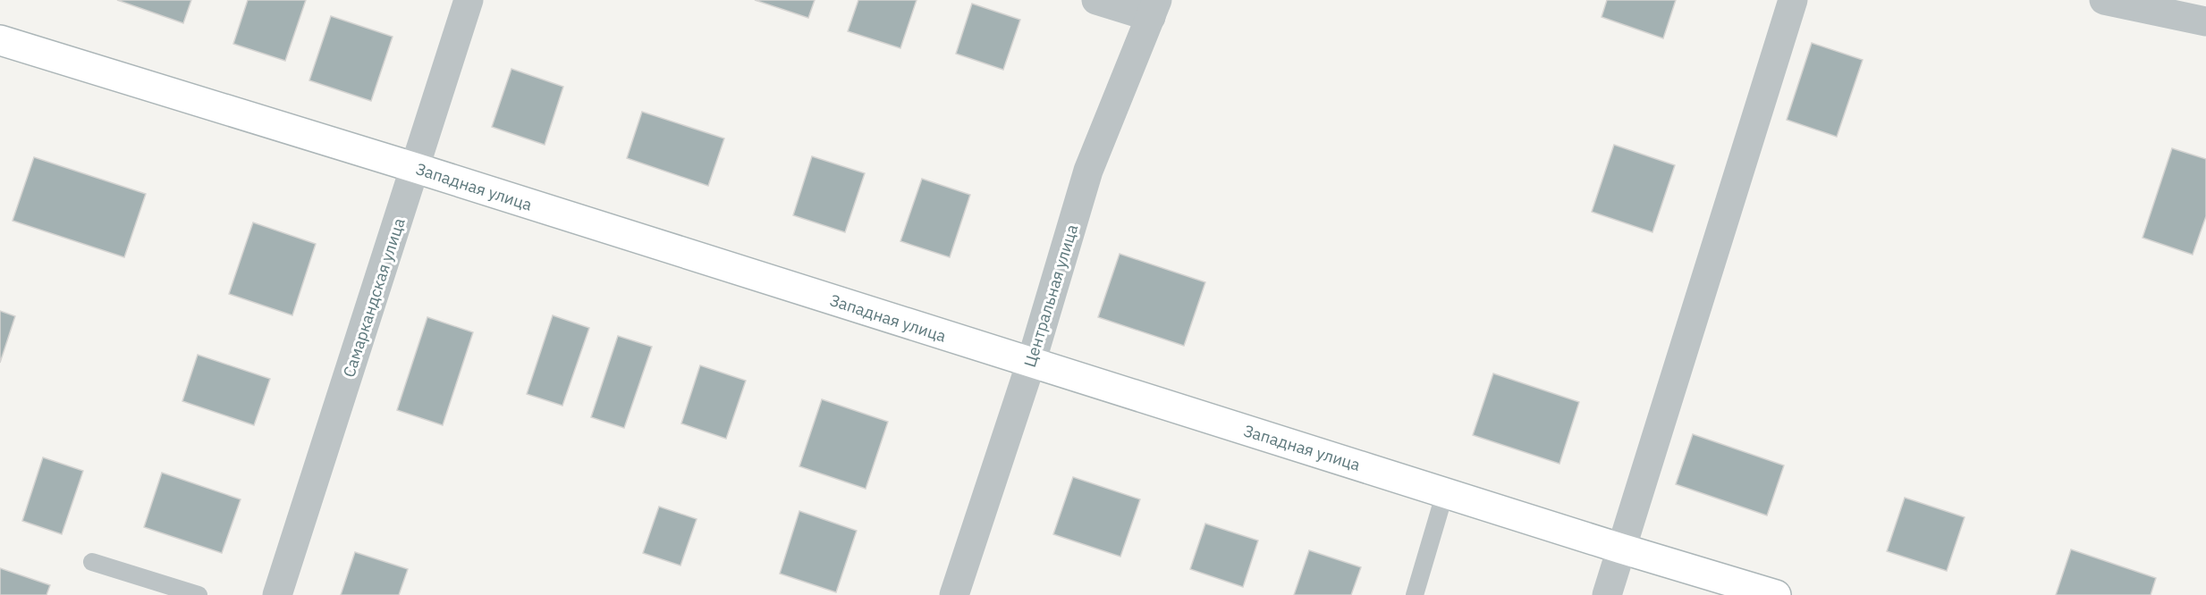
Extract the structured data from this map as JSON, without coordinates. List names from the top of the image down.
{
  "streets": {
    "main road": ["Западная улица"],
    "street": ["Центральная улица", "Самаркандская улица"]
  },
  "crossings": [
    ["Западная улица", "Центральная улица"],
    ["Западная улица", "Самаркандская улица"]
  ]
}
